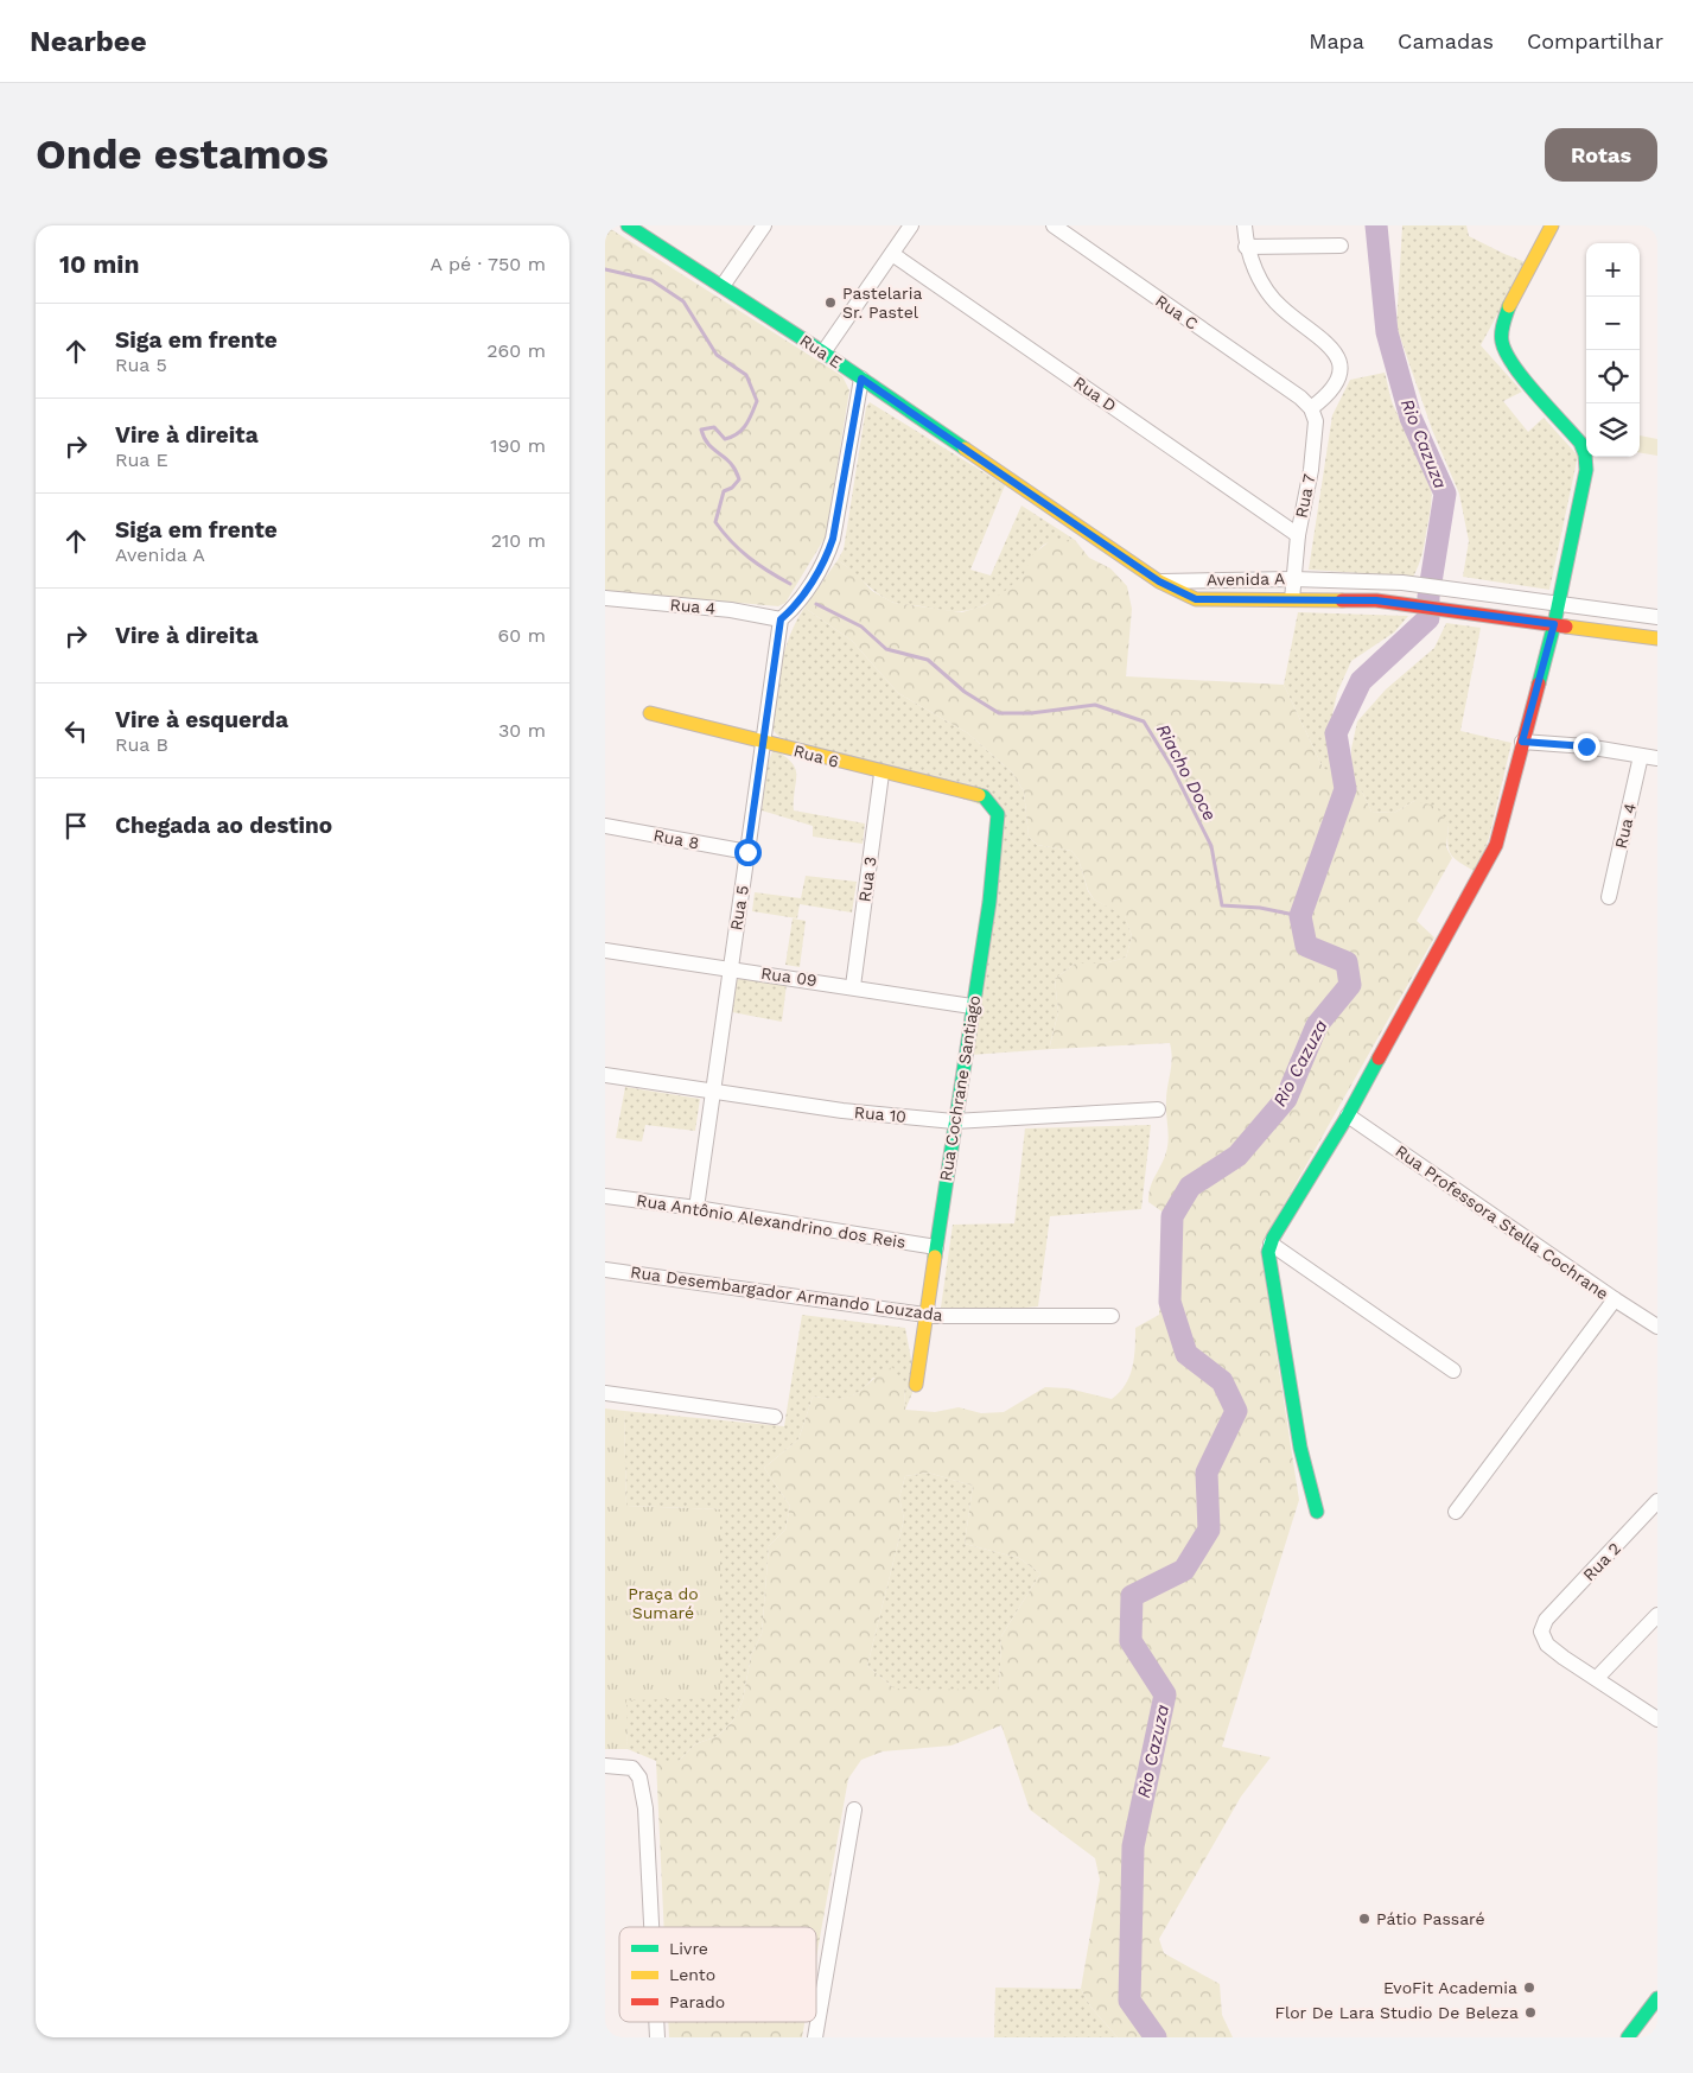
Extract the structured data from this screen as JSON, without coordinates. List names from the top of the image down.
{
  "streets": {
    "street": [
      "Rua C",
      "Rua E",
      "Rua D",
      "Rua 7",
      "Avenida A",
      "Rua 4",
      "Rua 6",
      "Rua 8",
      "Rua 3",
      "Rua 5",
      "Rua 09",
      "Rua Cochrane Santiago",
      "Rua 10",
      "Rua Antônio Alexandrino dos Reis",
      "Rua Professora Stella Cochrane",
      "Rua Desembargador Armando Louzada",
      "Rua 2"
    ]
  },
  "crossings": [
    ["Rua C", "Rua 7"],
    ["Rua E", "Avenida A"],
    ["Rua D", "Rua 7"],
    ["Rua 7", "Avenida A"],
    ["Rua 4", "Rua 5"],
    ["Rua 6", "Rua 3"],
    ["Rua 6", "Rua 5"],
    ["Rua 6", "Rua Cochrane Santiago"],
    ["Rua 8", "Rua 5"],
    ["Rua 3", "Rua 09"],
    ["Rua 5", "Rua 09"],
    ["Rua 5", "Rua 10"],
    ["Rua 5", "Rua Antônio Alexandrino dos Reis"],
    ["Rua 09", "Rua Cochrane Santiago"],
    ["Rua Cochrane Santiago", "Rua 10"],
    ["Rua Cochrane Santiago", "Rua Antônio Alexandrino dos Reis"],
    ["Rua Cochrane Santiago", "Rua Desembargador Armando Louzada"]
  ],
  "water": ["Rio Cazuza", "Riacho Doce"],
  "parks": ["Praça do Sumaré"],
  "places": [
    "Pastelaria Sr. Pastel",
    "Pátio Passaré",
    "EvoFit Academia",
    "Flor De Lara Studio De Beleza"
  ],
  "legend": ["Livre", "Lento", "Parado"],
  "page": {
    "header": "Nearbee",
    "nav": ["Mapa", "Camadas", "Compartilhar"],
    "buttons": "Rotas",
    "title": "Onde estamos",
    "heading": ["10 min", "A pé · 750 m"],
    "map_buttons": ["+", "−"],
    "list": [
      ["Siga em frente", "Rua 5", "260 m"],
      ["Vire à direita", "Rua E", "190 m"],
      ["Siga em frente", "Avenida A", "210 m"],
      ["Vire à direita", "60 m"],
      ["Vire à esquerda", "Rua B", "30 m"],
      "Chegada ao destino"
    ]
  }
}
